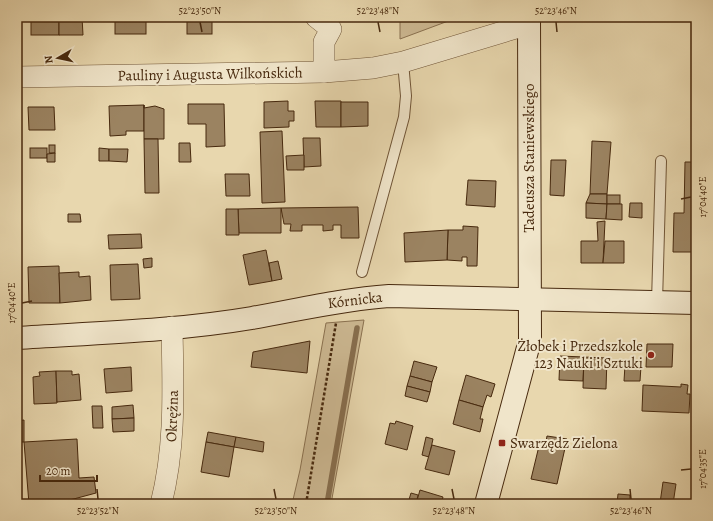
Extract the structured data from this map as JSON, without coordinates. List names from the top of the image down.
{
  "streets": {
    "street": [
      "Pauliny i Augusta Wilkońskich",
      "Tadeusza Staniewskiego",
      "Kórnicka",
      "Okrężna"
    ]
  },
  "crossings": [
    ["Pauliny i Augusta Wilkońskich", "Tadeusza Staniewskiego"],
    ["Tadeusza Staniewskiego", "Kórnicka"],
    ["Kórnicka", "Okrężna"]
  ],
  "places": {
    "other": ["Żłobek i Przedszkole 123 Nauki i Sztuki"],
    "transit": ["Swarzędz Zielona"]
  },
  "scale_bar": "20 m",
  "north": "left",
  "coordinates": [
    "52°23'50\"N",
    "52°23'48\"N",
    "52°23'46\"N",
    "17°04'40\"E",
    "17°04'35\"E",
    "52°23'52\"N"
  ]
}
